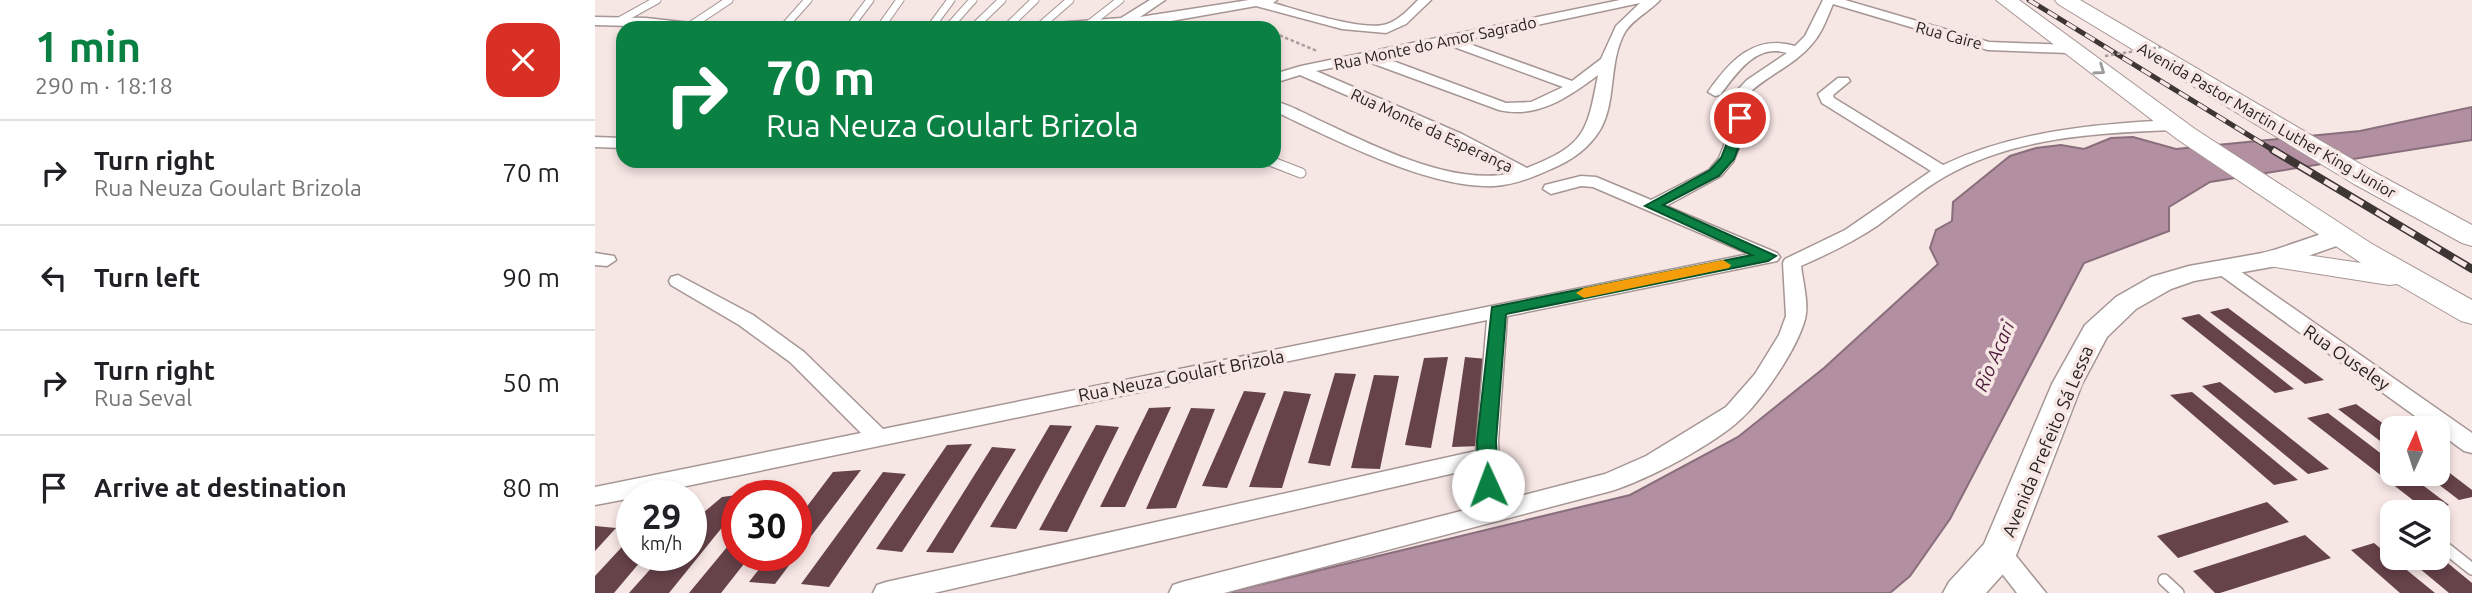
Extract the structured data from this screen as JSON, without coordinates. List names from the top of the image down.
{
  "streets": {
    "main road": ["Avenida Pastor Martin Luther King Junior"],
    "street": [
      "Rua Caire",
      "Rua Monte do Amor Sagrado",
      "Rua Monte da Esperança",
      "Rua Ouseley",
      "Rua Neuza Goulart Brizola",
      "Avenida Prefeito Sá Lessa"
    ]
  },
  "crossings": [
    ["Rua Monte do Amor Sagrado", "Rua Monte da Esperança"],
    ["Rua Ouseley", "Avenida Prefeito Sá Lessa"]
  ],
  "water": ["Rio Acari"],
  "north": "top",
  "page": {
    "heading": ["1 min", "290 m · 18:18"],
    "turn": ["70 m", "Rua Neuza Goulart Brizola"],
    "list": [
      {
        "name": "Turn right",
        "note": "Rua Neuza Goulart Brizola",
        "value": "70 m"
      },
      {
        "name": "Turn left",
        "value": "90 m"
      },
      {
        "name": "Turn right",
        "note": "Rua Seval",
        "value": "50 m"
      },
      {
        "name": "Arrive at destination",
        "value": "80 m"
      }
    ],
    "speed": "29 km/h",
    "limit": "30"
  }
}
